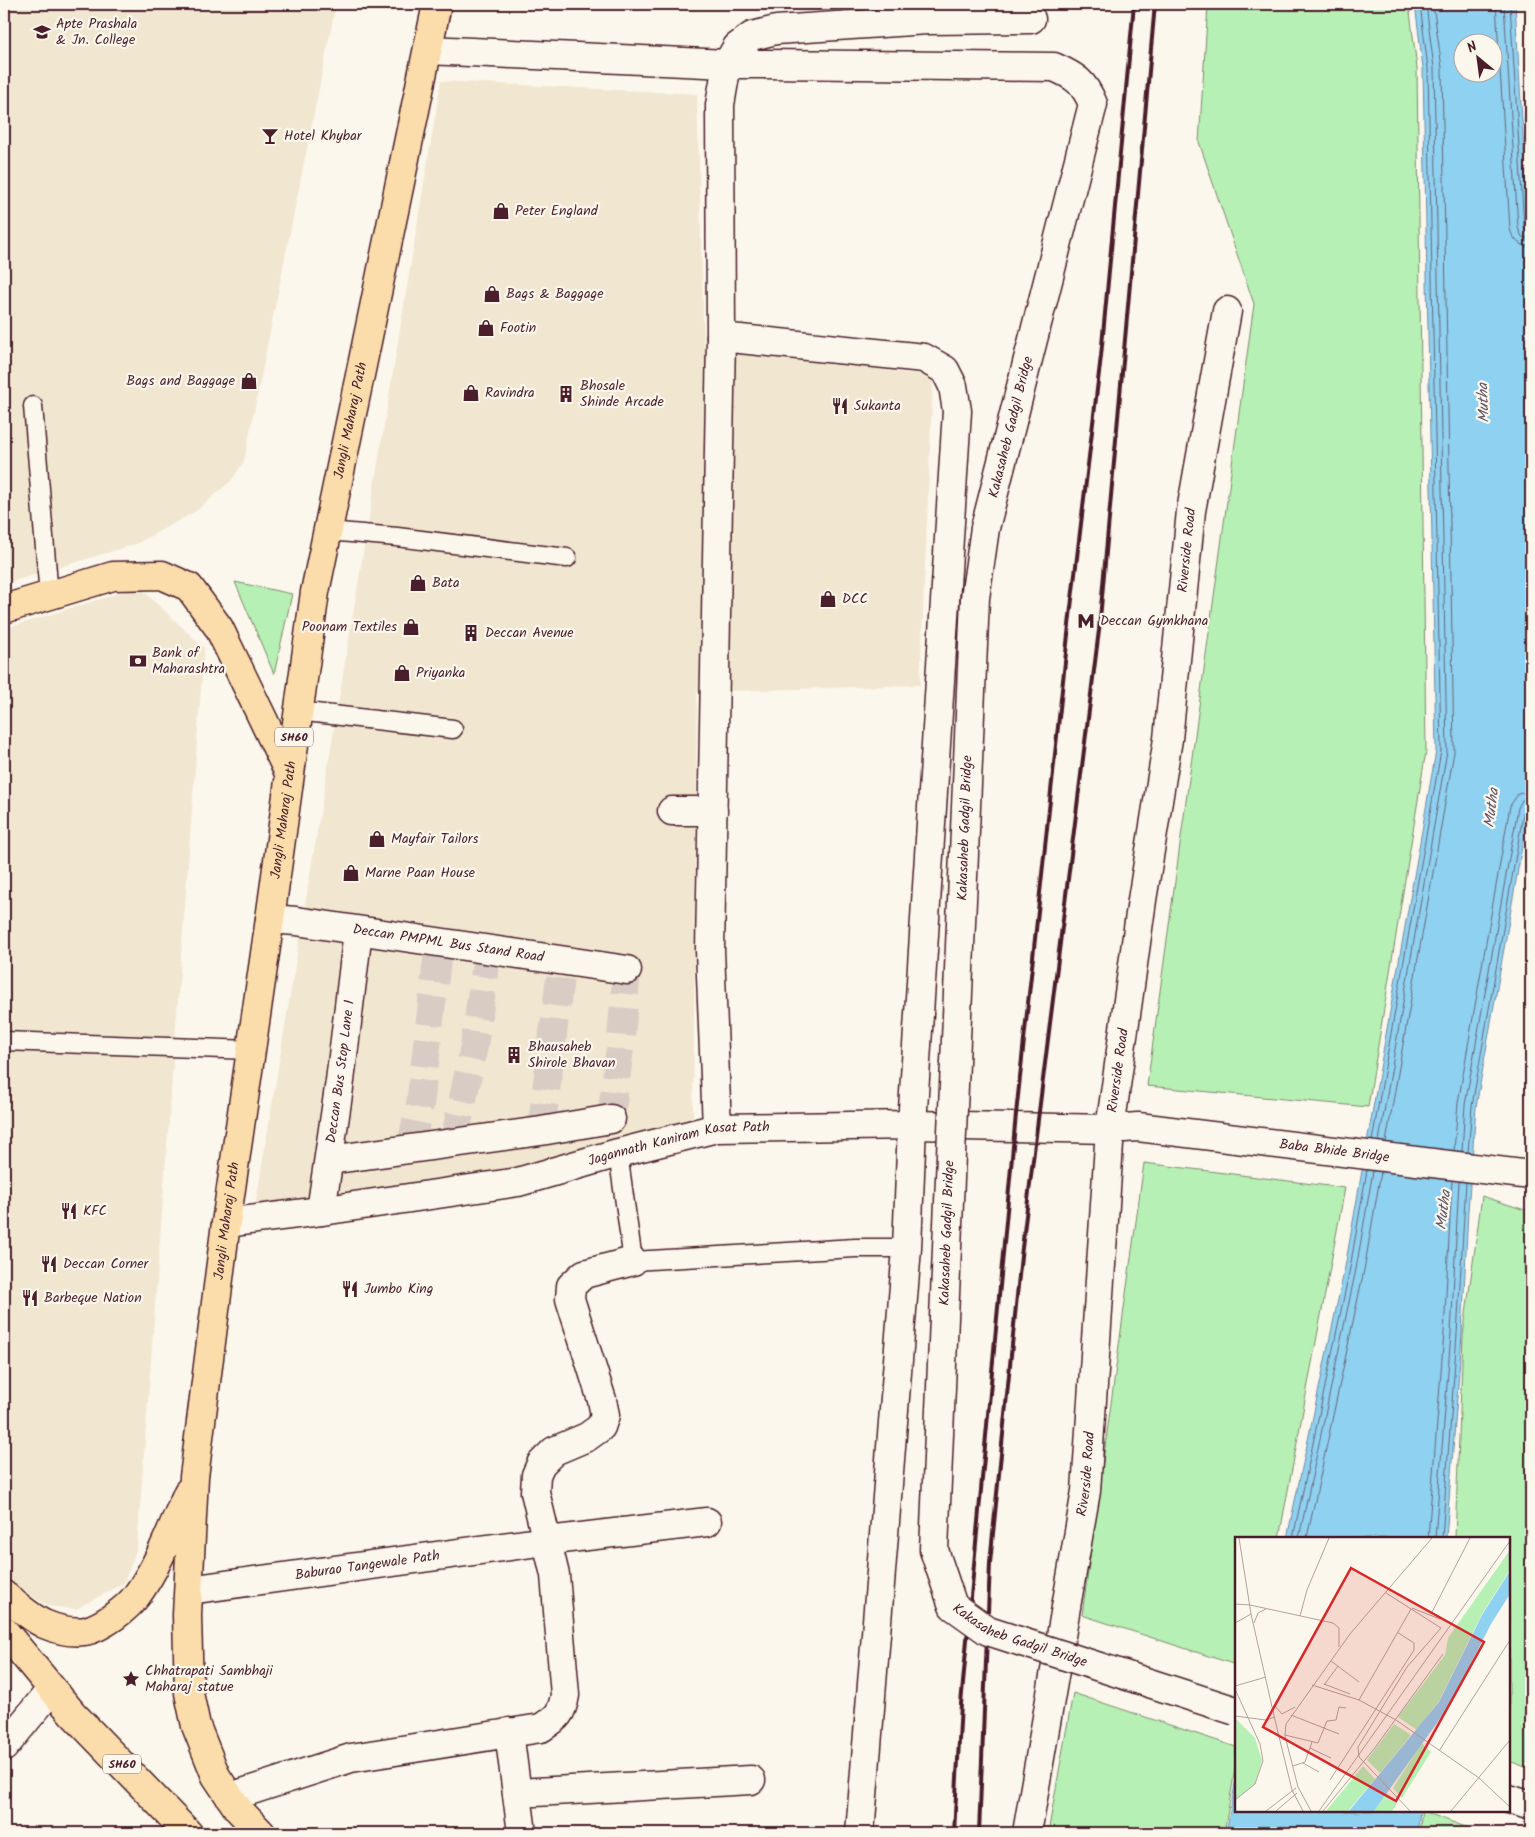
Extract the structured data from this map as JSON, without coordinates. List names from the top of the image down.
{
  "streets": {
    "main road": ["Jangli Maharaj Path", "SH60"],
    "street": [
      "Kakasaheb Gadgil Bridge",
      "Riverside Road",
      "Deccan PMPML Bus Stand Road",
      "Deccan Bus Stop Lane 1",
      "Jagannath Kaniram Kasat Path",
      "Baba Bhide Bridge",
      "Baburao Tangewale Path"
    ]
  },
  "crossings": [
    ["Jangli Maharaj Path", "SH60"],
    ["Jangli Maharaj Path", "Deccan PMPML Bus Stand Road"],
    ["Jangli Maharaj Path", "Jagannath Kaniram Kasat Path"],
    ["Jangli Maharaj Path", "Baburao Tangewale Path"],
    ["Riverside Road", "Jagannath Kaniram Kasat Path"],
    ["SH60", "Baburao Tangewale Path"],
    ["Deccan PMPML Bus Stand Road", "Deccan Bus Stop Lane 1"],
    ["Deccan Bus Stop Lane 1", "Jagannath Kaniram Kasat Path"],
    ["Jagannath Kaniram Kasat Path", "Baba Bhide Bridge"]
  ],
  "water": ["Mutha"],
  "places": {
    "school or university": ["Apte Prashala & Jn. College"],
    "bar": ["Hotel Khybar"],
    "shop": [
      "Peter England",
      "Bags & Baggage",
      "Footin",
      "Bags and Baggage",
      "Ravindra",
      "Bata",
      "DCC",
      "Poonam Textiles",
      "Priyanka",
      "Mayfair Tailors",
      "Marne Paan House"
    ],
    "building": ["Bhosale Shinde Arcade", "Deccan Avenue", "Bhausaheb Shirole Bhavan"],
    "restaurant": [
      "Sukanta",
      "KFC",
      "Deccan Corner",
      "Jumbo King",
      "Barbeque Nation"
    ],
    "metro station": ["Deccan Gymkhana"],
    "bank": ["Bank of Maharashtra"],
    "place": ["Chhatrapati Sambhaji Maharaj statue"]
  },
  "north": "top left"
}
